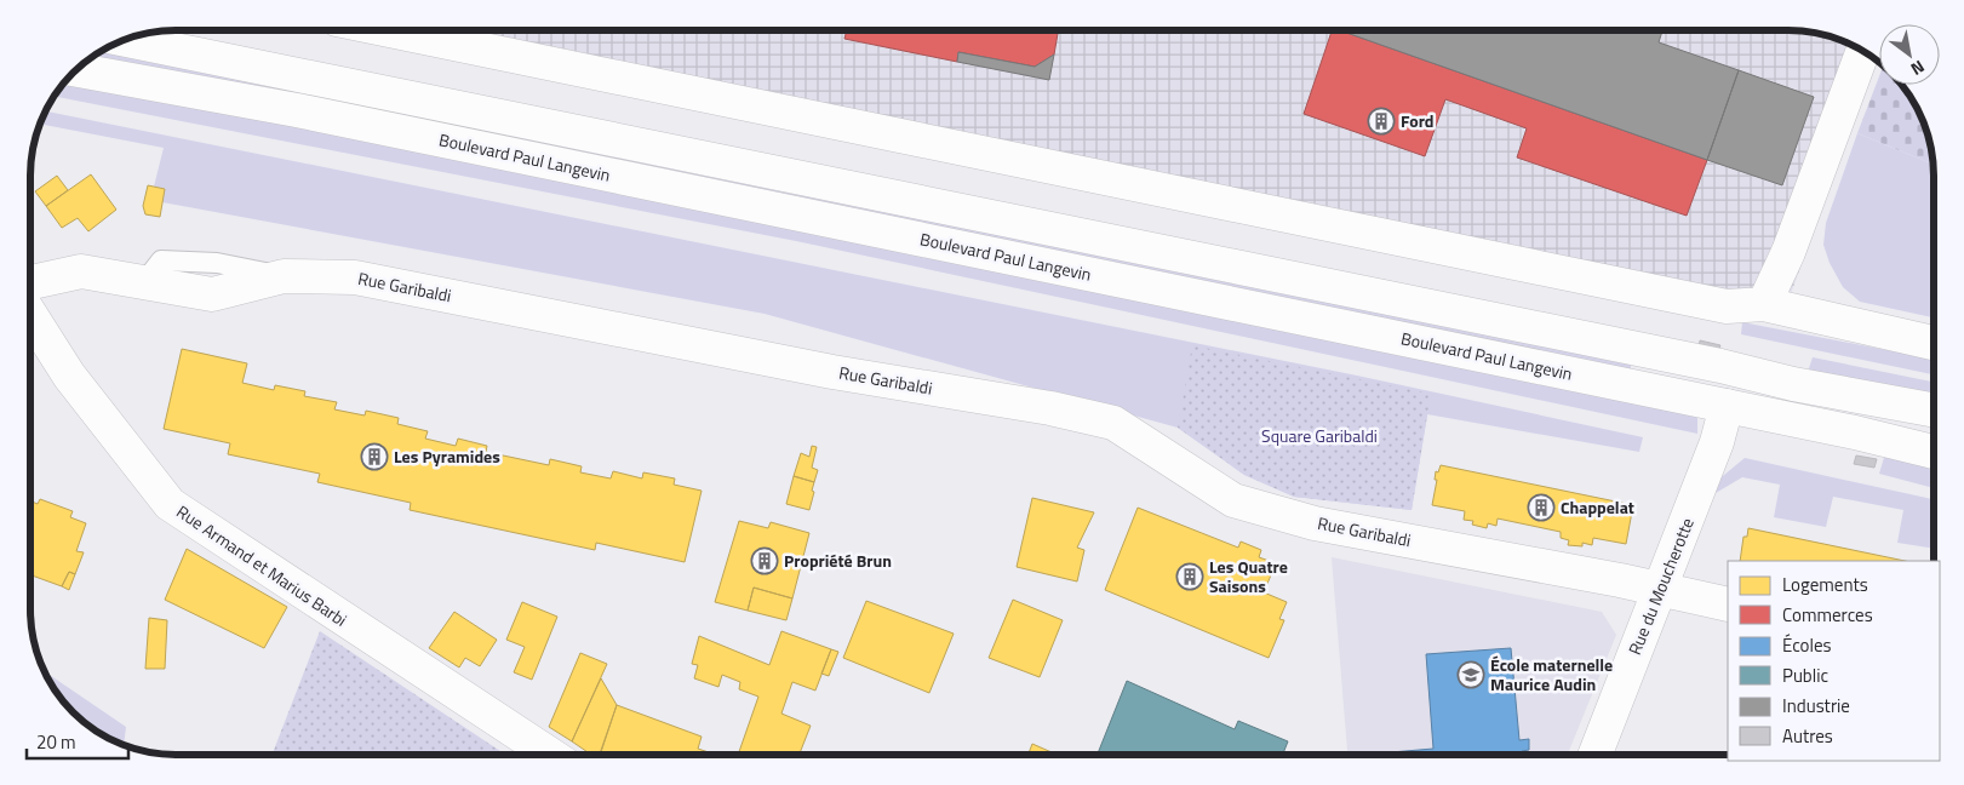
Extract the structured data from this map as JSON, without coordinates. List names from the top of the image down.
{
  "streets": {
    "street": [
      "Boulevard Paul Langevin",
      "Rue Garibaldi",
      "Rue Armand et Marius Barbi",
      "Rue du Moucherotte"
    ]
  },
  "crossings": [
    ["Boulevard Paul Langevin", "Rue du Moucherotte"],
    ["Rue Garibaldi", "Rue du Moucherotte"]
  ],
  "parks": ["Square Garibaldi"],
  "places": {
    "building": [
      "Ford",
      "Les Pyramides",
      "Chappelat",
      "Propriété Brun",
      "Les Quatre Saisons"
    ],
    "school or university": ["École maternelle Maurice Audin"]
  },
  "legend": [
    "Logements",
    "Commerces",
    "Écoles",
    "Public",
    "Industrie",
    "Autres"
  ],
  "scale_bar": "20 m",
  "north": "bottom right"
}
